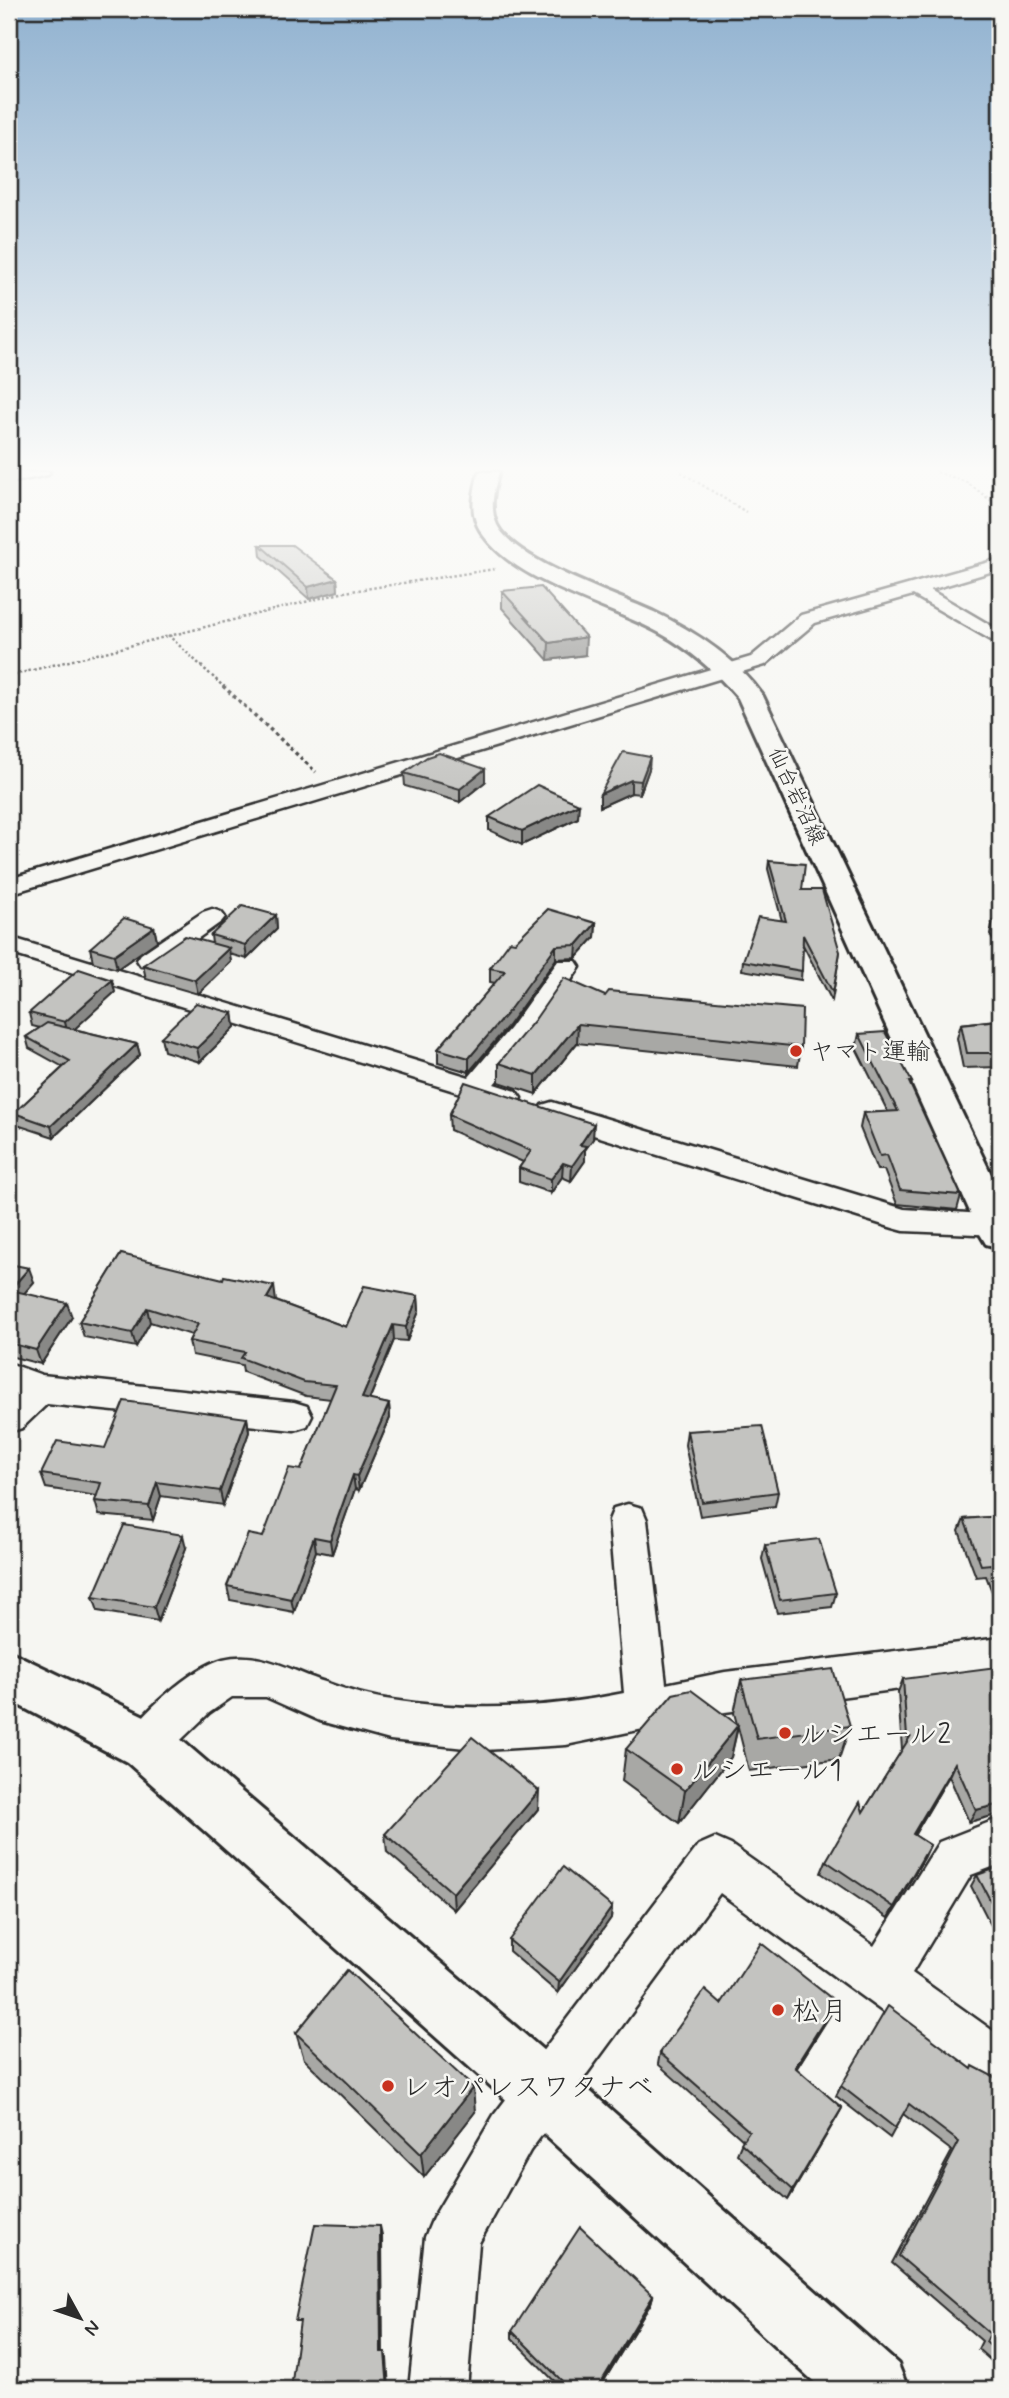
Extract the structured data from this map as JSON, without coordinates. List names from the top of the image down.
{
  "streets": {
    "main road": ["仙台岩沼線"]
  },
  "places": [
    "ヤマト運輸",
    "ルシエール2",
    "ルシエール1",
    "松月",
    "レオパレスワタナベ"
  ],
  "north": "bottom right"
}
